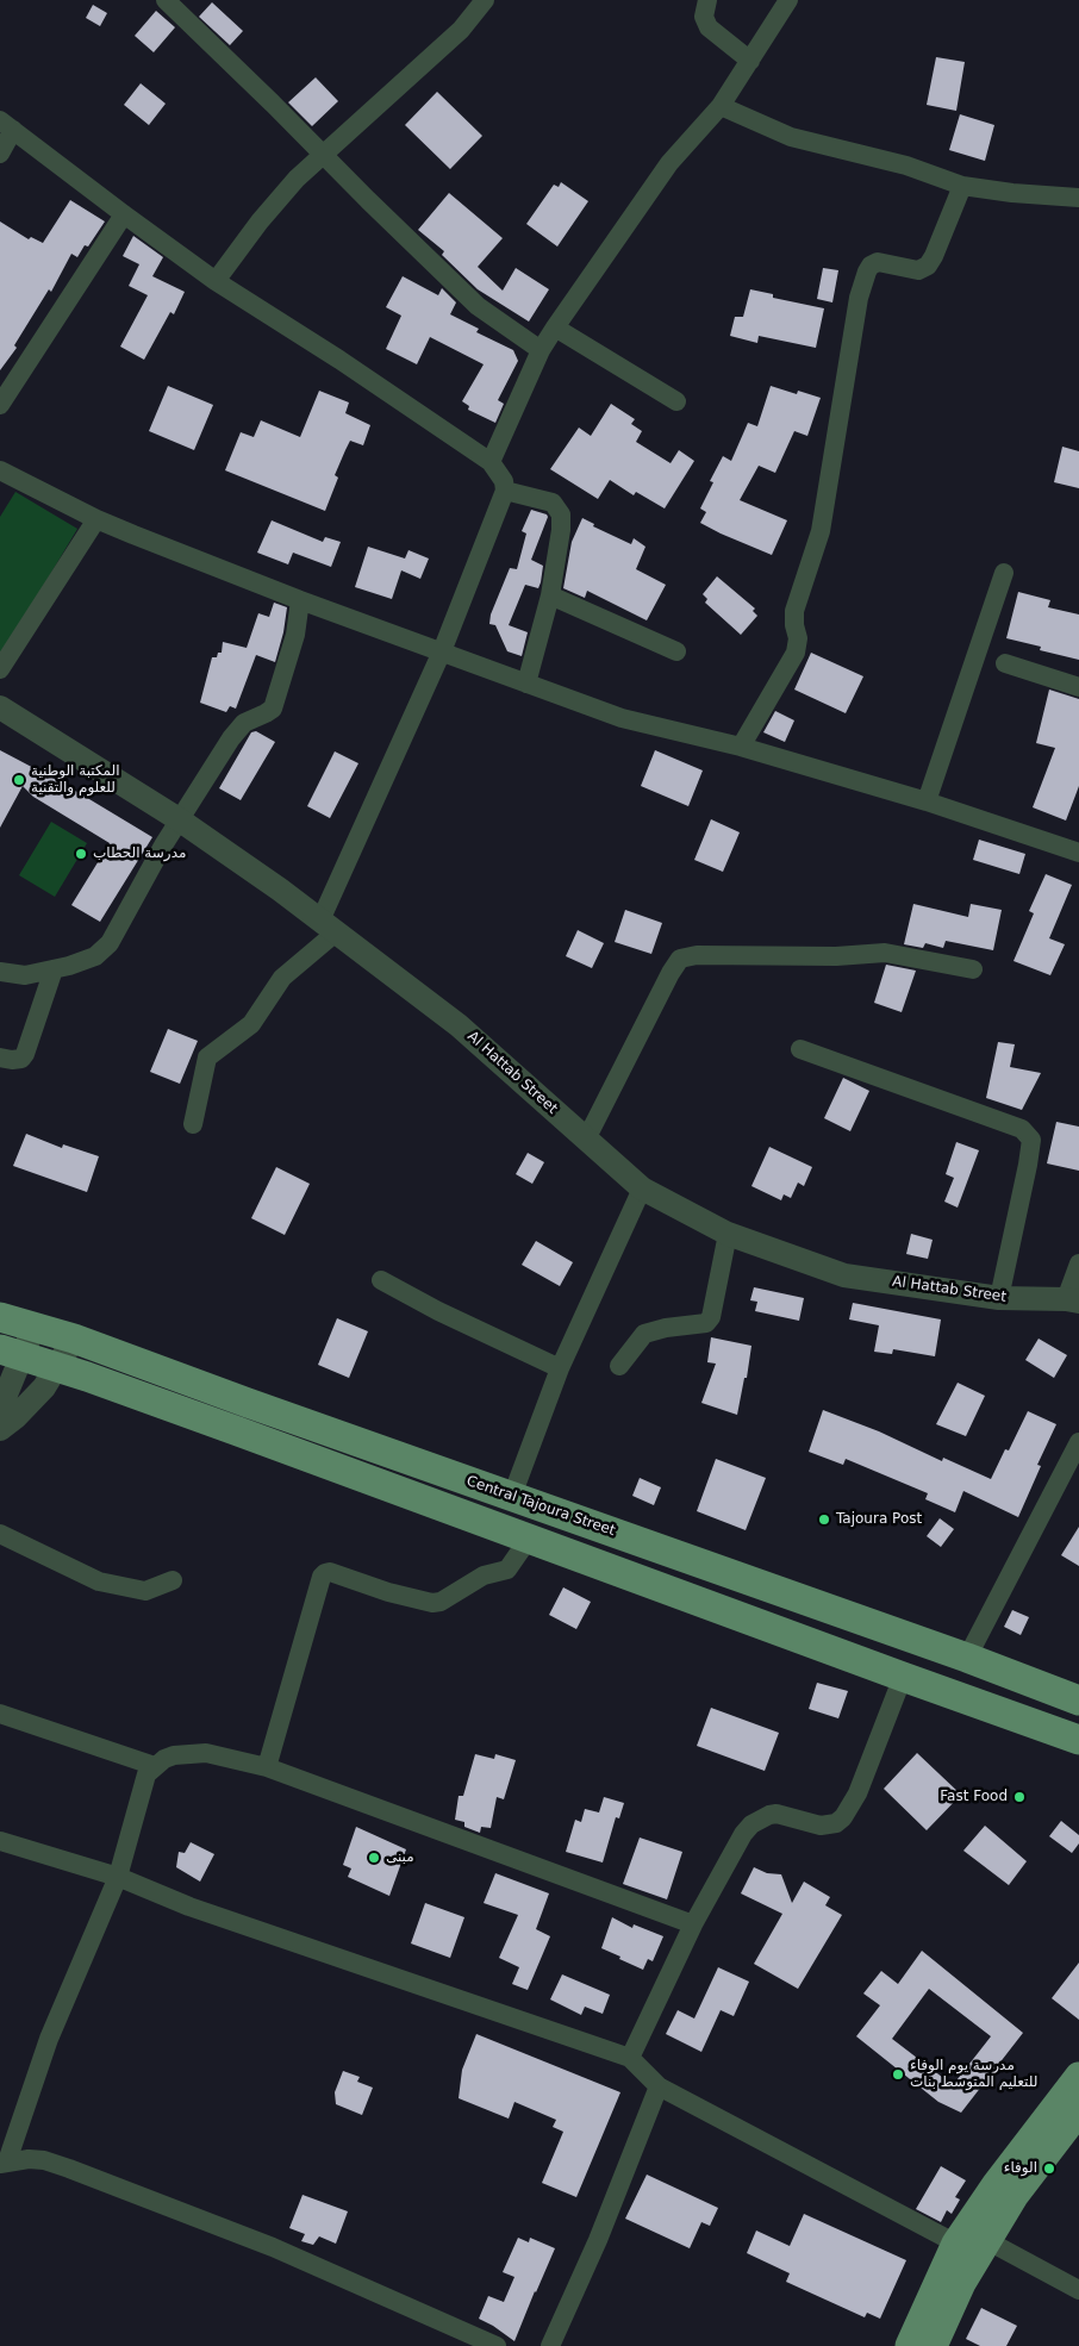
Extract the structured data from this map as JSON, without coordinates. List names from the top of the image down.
{
  "streets": {
    "main road": ["Central Tajoura Street"],
    "street": ["Al Hattab Street"]
  },
  "places": [
    "المكتبة الوطنية للعلوم والتقنية",
    "مدرسة الحطاب",
    "Tajoura Post",
    "Fast Food",
    "مبنى",
    "مدرسة يوم الوفاء للتعليم المتوسط بنات",
    "الوفاء"
  ]
}
